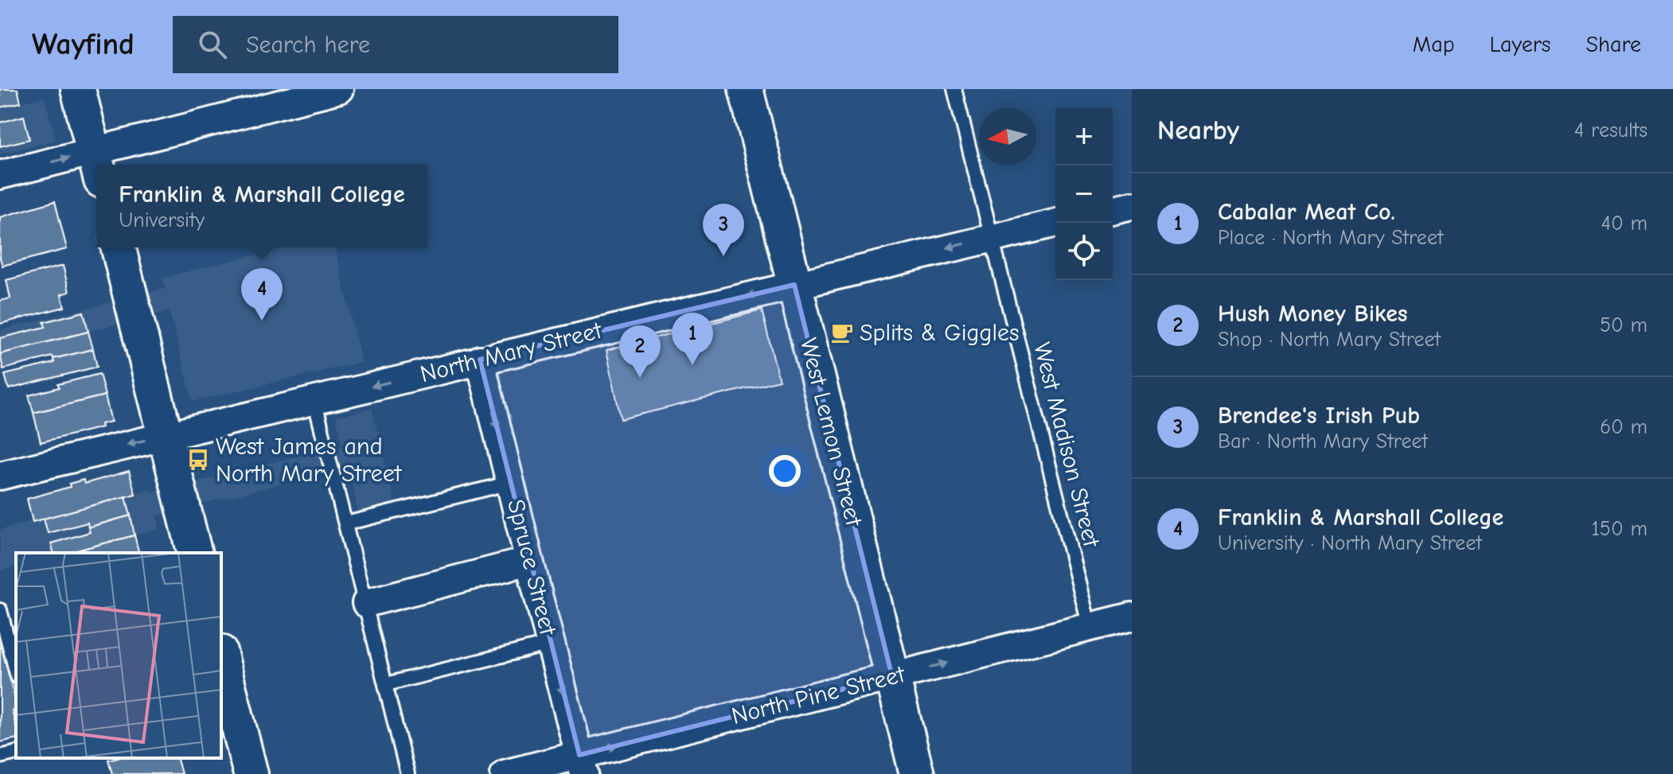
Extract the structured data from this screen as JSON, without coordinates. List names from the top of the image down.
{
  "streets": {
    "street": [
      "North Mary Street",
      "West Lemon Street",
      "Spruce Street",
      "North Pine Street"
    ],
    "lane": ["West Madison Street"]
  },
  "crossings": [
    ["North Mary Street", "West Lemon Street"],
    ["North Mary Street", "West Madison Street"],
    ["North Mary Street", "Spruce Street"],
    ["West Lemon Street", "North Pine Street"],
    ["West Madison Street", "North Pine Street"],
    ["Spruce Street", "North Pine Street"]
  ],
  "one_way": ["North Mary Street", "Spruce Street", "North Pine Street"],
  "places": {
    "cafe": ["Splits & Giggles"],
    "bus stop": ["West James and North Mary Street"]
  },
  "north": "left",
  "page": {
    "header": "Wayfind",
    "search": "Search here",
    "nav": ["Map", "Layers", "Share"],
    "heading": ["Nearby", "4 results"],
    "map_buttons": ["+", "−"],
    "popup": ["Franklin & Marshall College", "University"],
    "list": [
      {
        "mark": "1",
        "name": "Cabalar Meat Co.",
        "note": "Place · North Mary Street",
        "value": "40 m"
      },
      {
        "mark": "2",
        "name": "Hush Money Bikes",
        "note": "Shop · North Mary Street",
        "value": "50 m"
      },
      {
        "mark": "3",
        "name": "Brendee's Irish Pub",
        "note": "Bar · North Mary Street",
        "value": "60 m"
      },
      {
        "mark": "4",
        "name": "Franklin & Marshall College",
        "note": "University · North Mary Street",
        "value": "150 m"
      }
    ],
    "pins": [
      "3",
      "4",
      "1",
      "2"
    ]
  }
}
